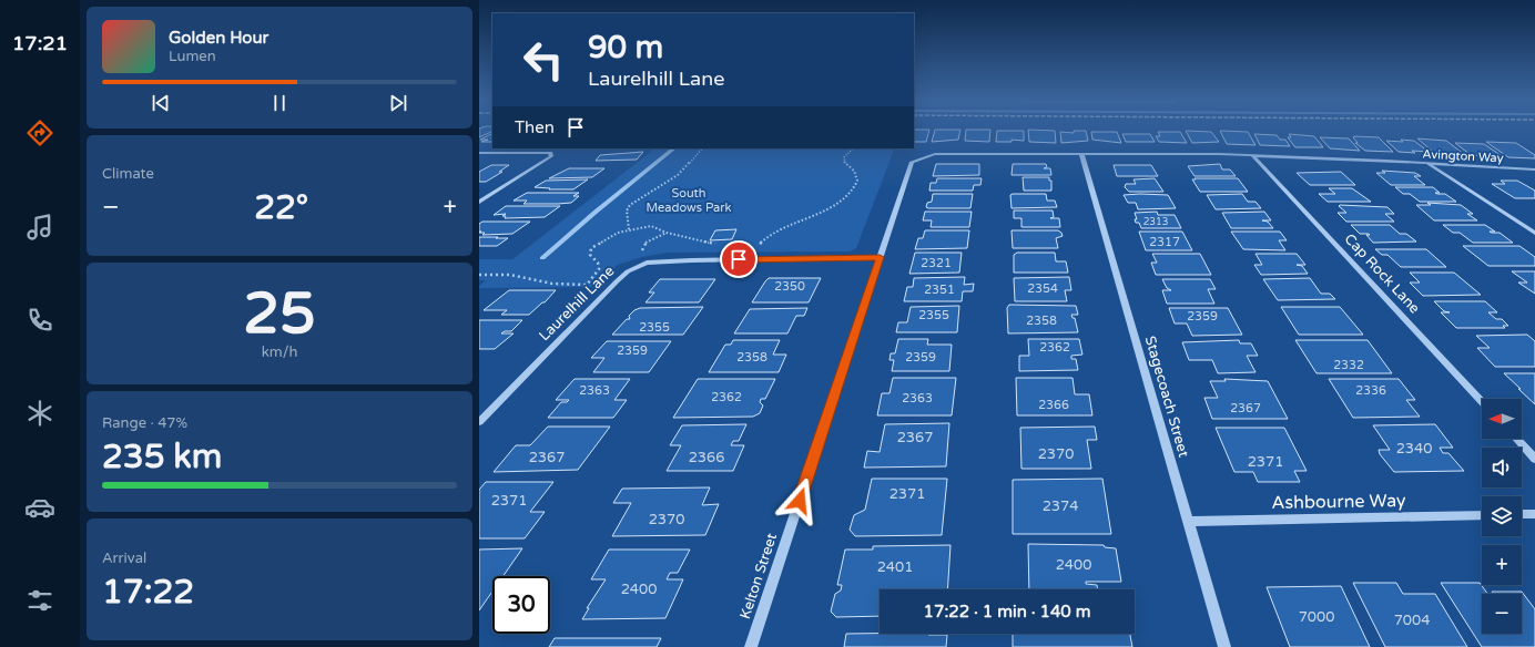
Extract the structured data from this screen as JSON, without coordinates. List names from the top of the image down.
{
  "streets": {
    "street": [
      "Avington Way",
      "Cap Rock Lane",
      "Laurelhill Lane",
      "Stagecoach Street",
      "Ashbourne Way",
      "Kelton Street"
    ]
  },
  "crossings": [
    ["Avington Way", "Cap Rock Lane"],
    ["Avington Way", "Stagecoach Street"],
    ["Avington Way", "Kelton Street"],
    ["Laurelhill Lane", "Kelton Street"],
    ["Stagecoach Street", "Ashbourne Way"]
  ],
  "parks": ["South Meadows Park"],
  "house_numbers": [
    "2313",
    "2317",
    "2321",
    "2350",
    "2354",
    "2351",
    "2355",
    "2359",
    "2358",
    "2355",
    "2362",
    "2359",
    "2358",
    "2359",
    "2332",
    "2363",
    "2336",
    "2362",
    "2363",
    "2366",
    "2367",
    "2367",
    "2340",
    "2370",
    "2367",
    "2366",
    "2371",
    "2371",
    "2371",
    "2374",
    "2370",
    "2400",
    "2401",
    "2400",
    "7000",
    "7004"
  ],
  "north": "left",
  "page": {
    "tabs": "17:21",
    "turn": ["90 m", "Laurelhill Lane"],
    "song": ["Golden Hour", "Lumen"],
    "then": "Then",
    "tile": [
      "Climate",
      ["25", "km/h"],
      ["Range · 47%", "235 km"],
      ["Arrival", "17:22"]
    ],
    "heat": ["−", "22°", "+"],
    "map_buttons": ["+", "−"],
    "limit": "30",
    "trip": "17:22 · 1 min · 140 m"
  }
}
